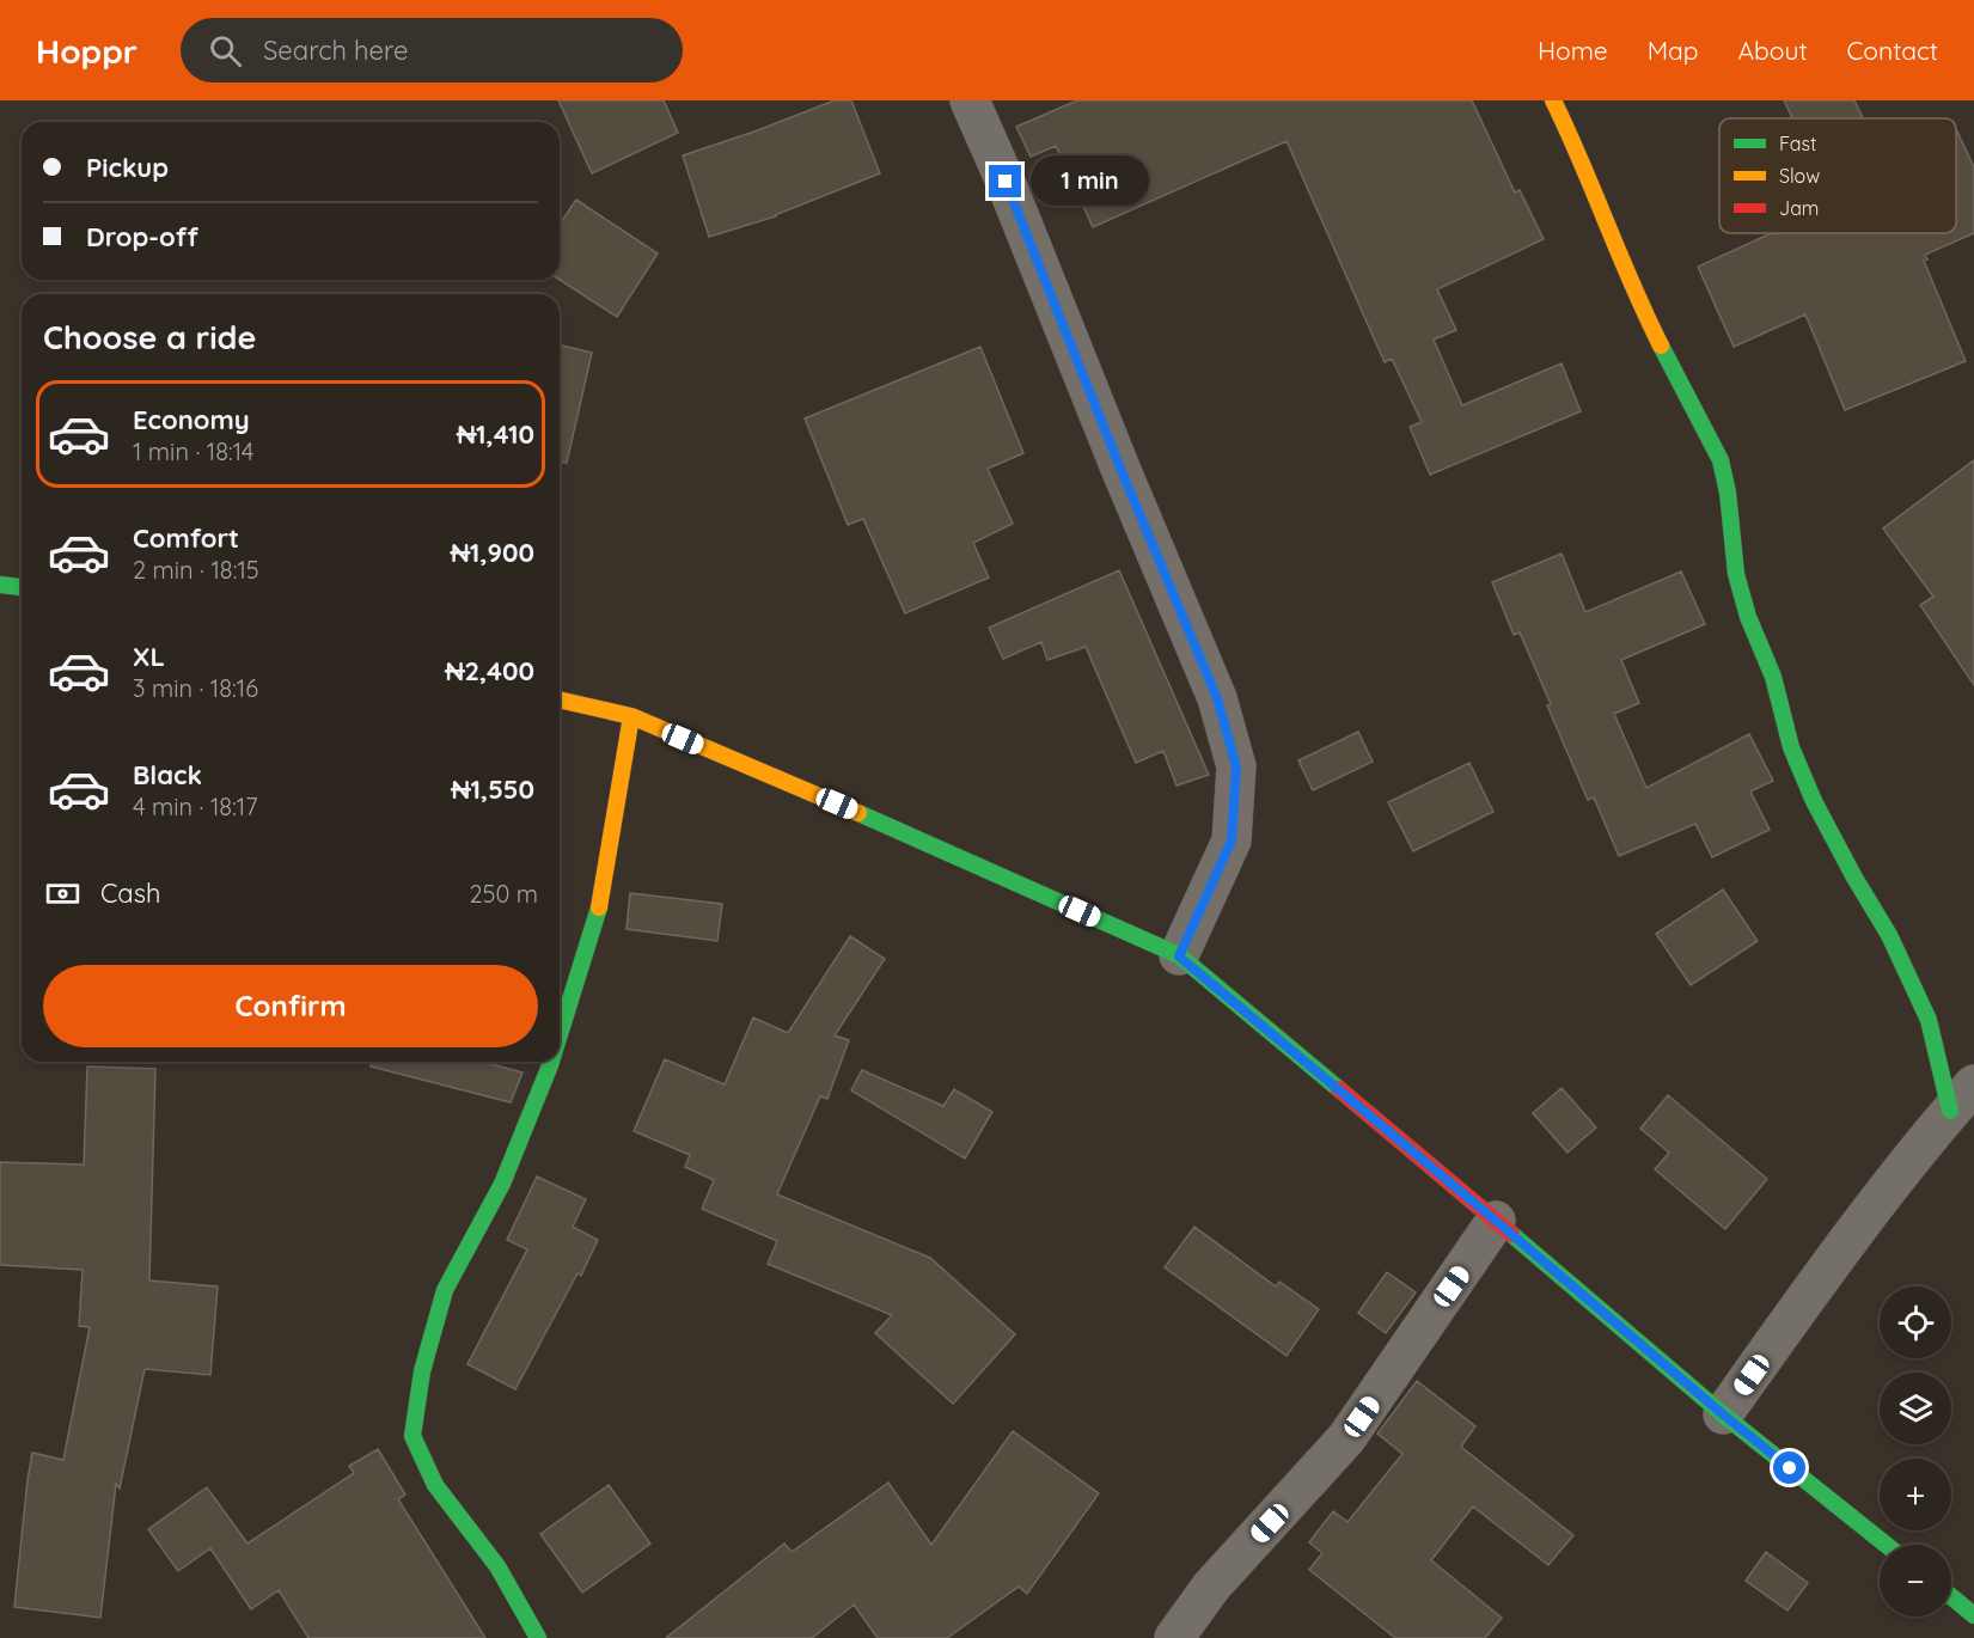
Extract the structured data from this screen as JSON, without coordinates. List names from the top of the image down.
{
  "legend": ["Fast", "Slow", "Jam"],
  "page": {
    "header": "Hoppr",
    "search": "Search here",
    "nav": [
      "Home",
      "Map",
      "About",
      "Contact"
    ],
    "banner": ["Pickup", "Drop-off"],
    "bubble": "1 min",
    "heading": "Choose a ride",
    "list": [
      {
        "name": "Economy",
        "note": "1 min · 18:14",
        "value": "₦1,410"
      },
      {
        "name": "Comfort",
        "note": "2 min · 18:15",
        "value": "₦1,900"
      },
      {
        "name": "XL",
        "note": "3 min · 18:16",
        "value": "₦2,400"
      },
      {
        "name": "Black",
        "note": "4 min · 18:17",
        "value": "₦1,550"
      }
    ],
    "pay": ["Cash", "250 m"],
    "buttons": "Confirm",
    "map_buttons": ["+", "−"]
  }
}
